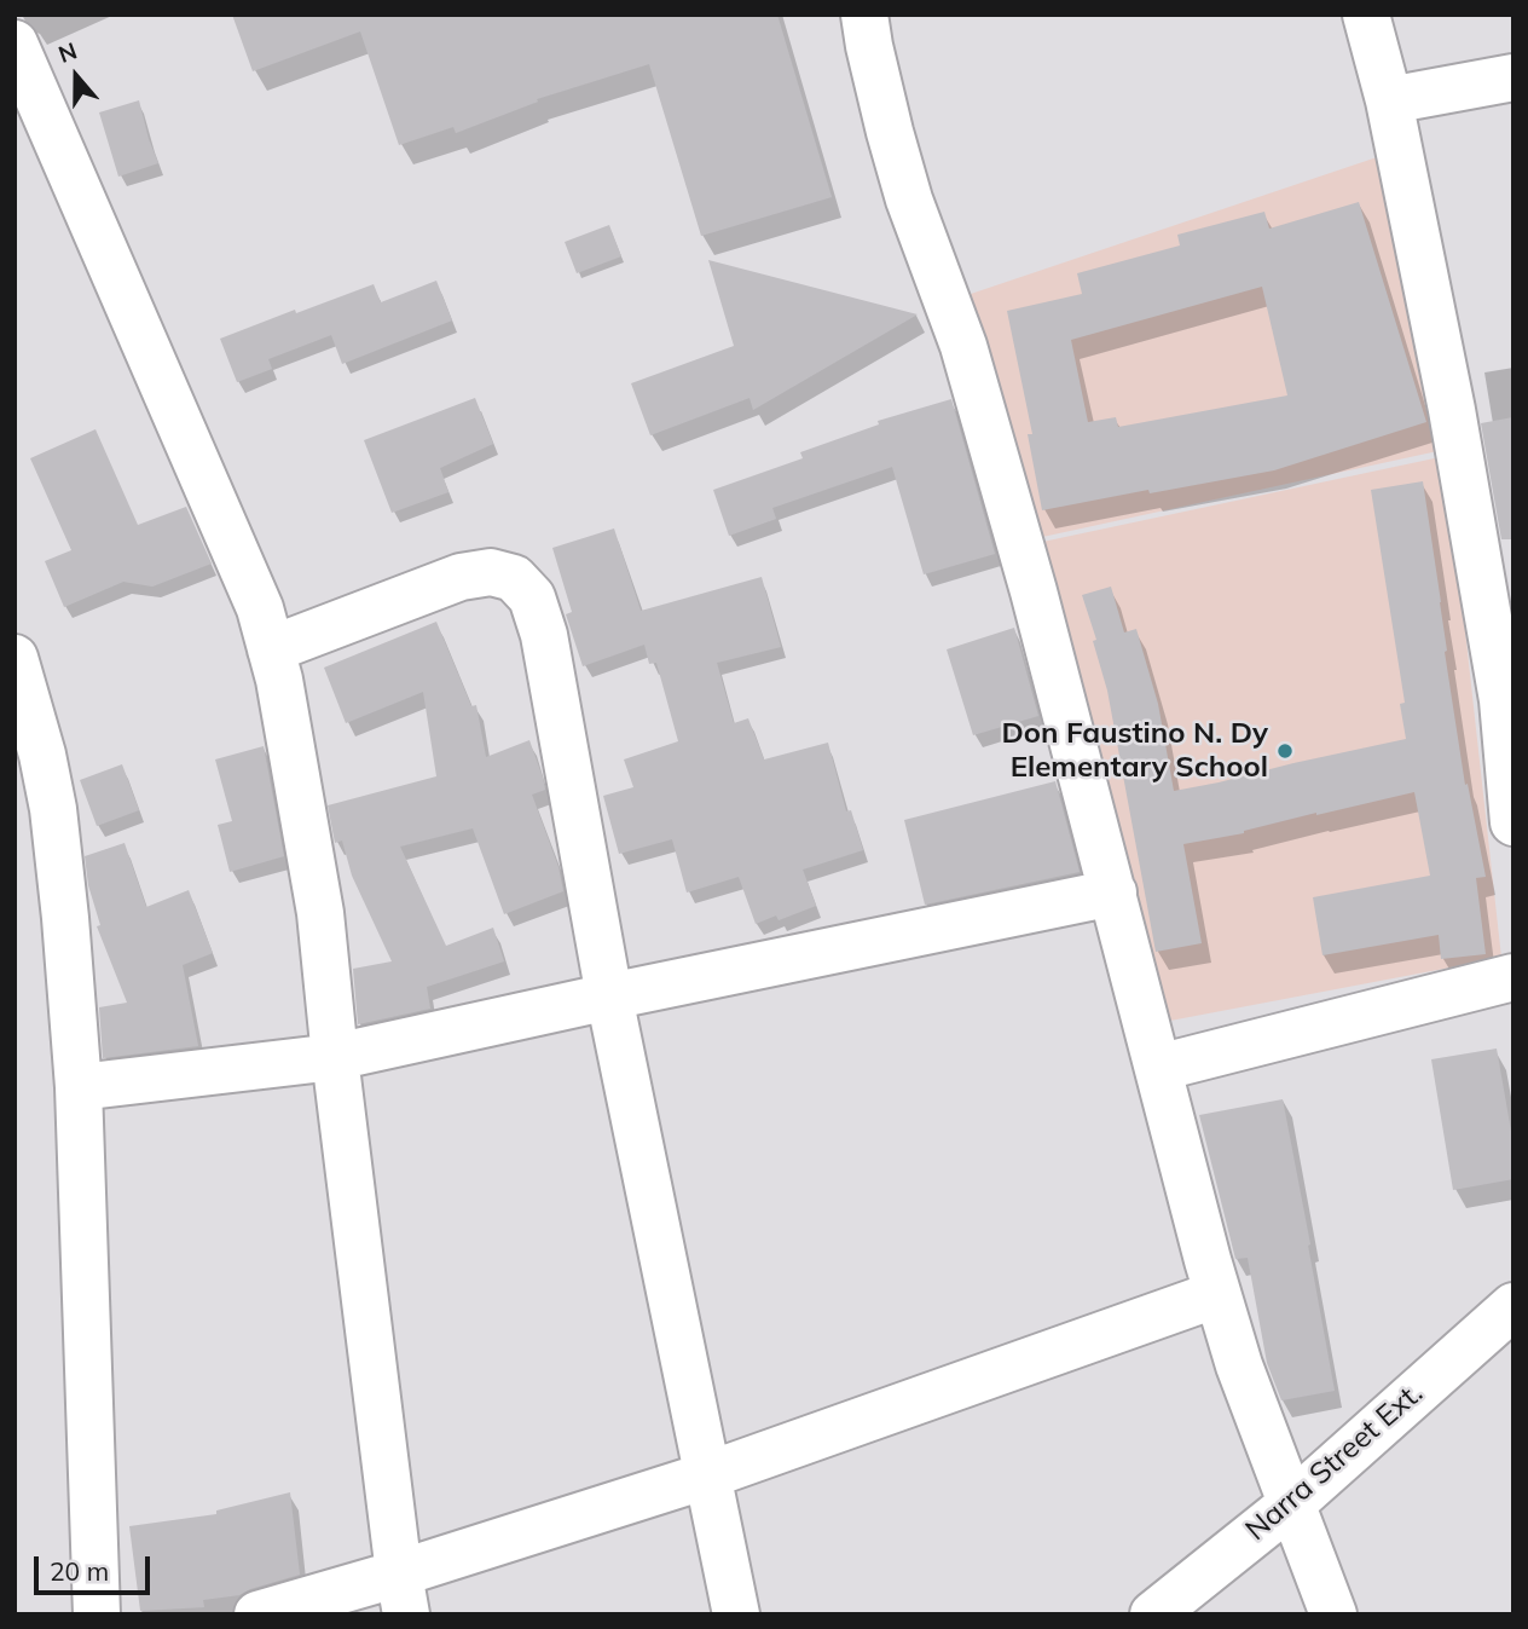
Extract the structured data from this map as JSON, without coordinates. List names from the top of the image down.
{
  "streets": {
    "street": ["Narra Street Ext."]
  },
  "places": ["Don Faustino N. Dy Elementary School"],
  "scale_bar": "20 m",
  "north": "top"
}
